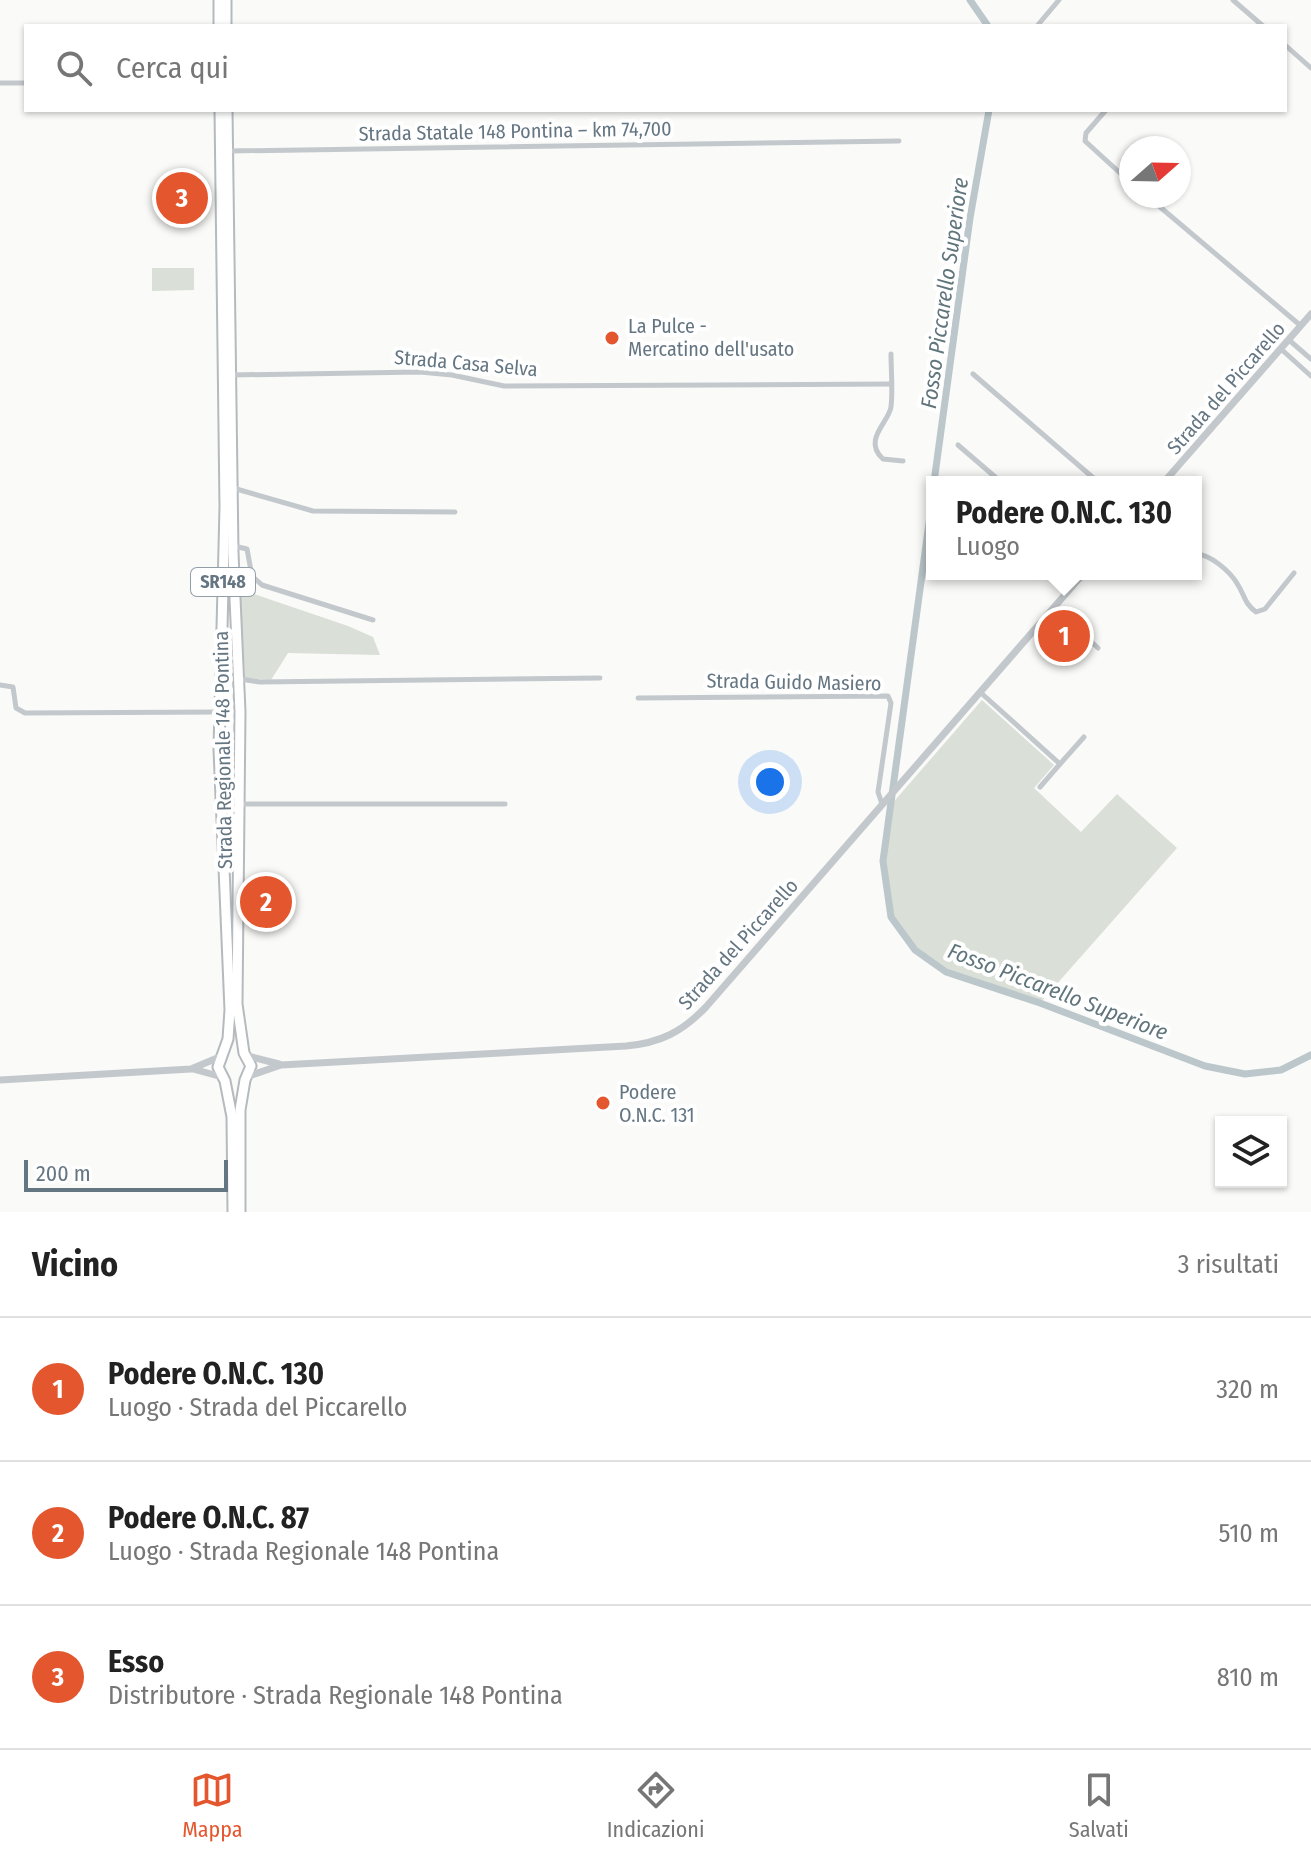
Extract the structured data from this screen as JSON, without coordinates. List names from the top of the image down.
{
  "streets": {
    "main road": ["SR148", "Strada Regionale 148 Pontina"],
    "street": [
      "Strada Statale 148 Pontina – km 74,700",
      "Strada Casa Selva",
      "Strada del Piccarello",
      "Strada Guido Masiero"
    ]
  },
  "crossings": [
    ["Strada Statale 148 Pontina – km 74,700", "Strada Regionale 148 Pontina"],
    ["Strada Casa Selva", "Strada Regionale 148 Pontina"],
    ["Strada del Piccarello", "Strada Guido Masiero"],
    ["Strada del Piccarello", "Strada Regionale 148 Pontina"]
  ],
  "water": ["Fosso Piccarello Superiore"],
  "places": ["La Pulce - Mercatino dell'usato", "Podere O.N.C. 131"],
  "scale_bar": "200 m",
  "north": "right",
  "page": {
    "search": "Cerca qui",
    "pins": ["3", "1", "2"],
    "popup": ["Podere O.N.C. 130", "Luogo"],
    "scale": "200 m",
    "heading": ["Vicino", "3 risultati"],
    "list": [
      {
        "mark": "1",
        "name": "Podere O.N.C. 130",
        "note": "Luogo · Strada del Piccarello",
        "value": "320 m"
      },
      {
        "mark": "2",
        "name": "Podere O.N.C. 87",
        "note": "Luogo · Strada Regionale 148 Pontina",
        "value": "510 m"
      },
      {
        "mark": "3",
        "name": "Esso",
        "note": "Distributore · Strada Regionale 148 Pontina",
        "value": "810 m"
      }
    ],
    "nav": ["Mappa", "Indicazioni", "Salvati"]
  }
}
